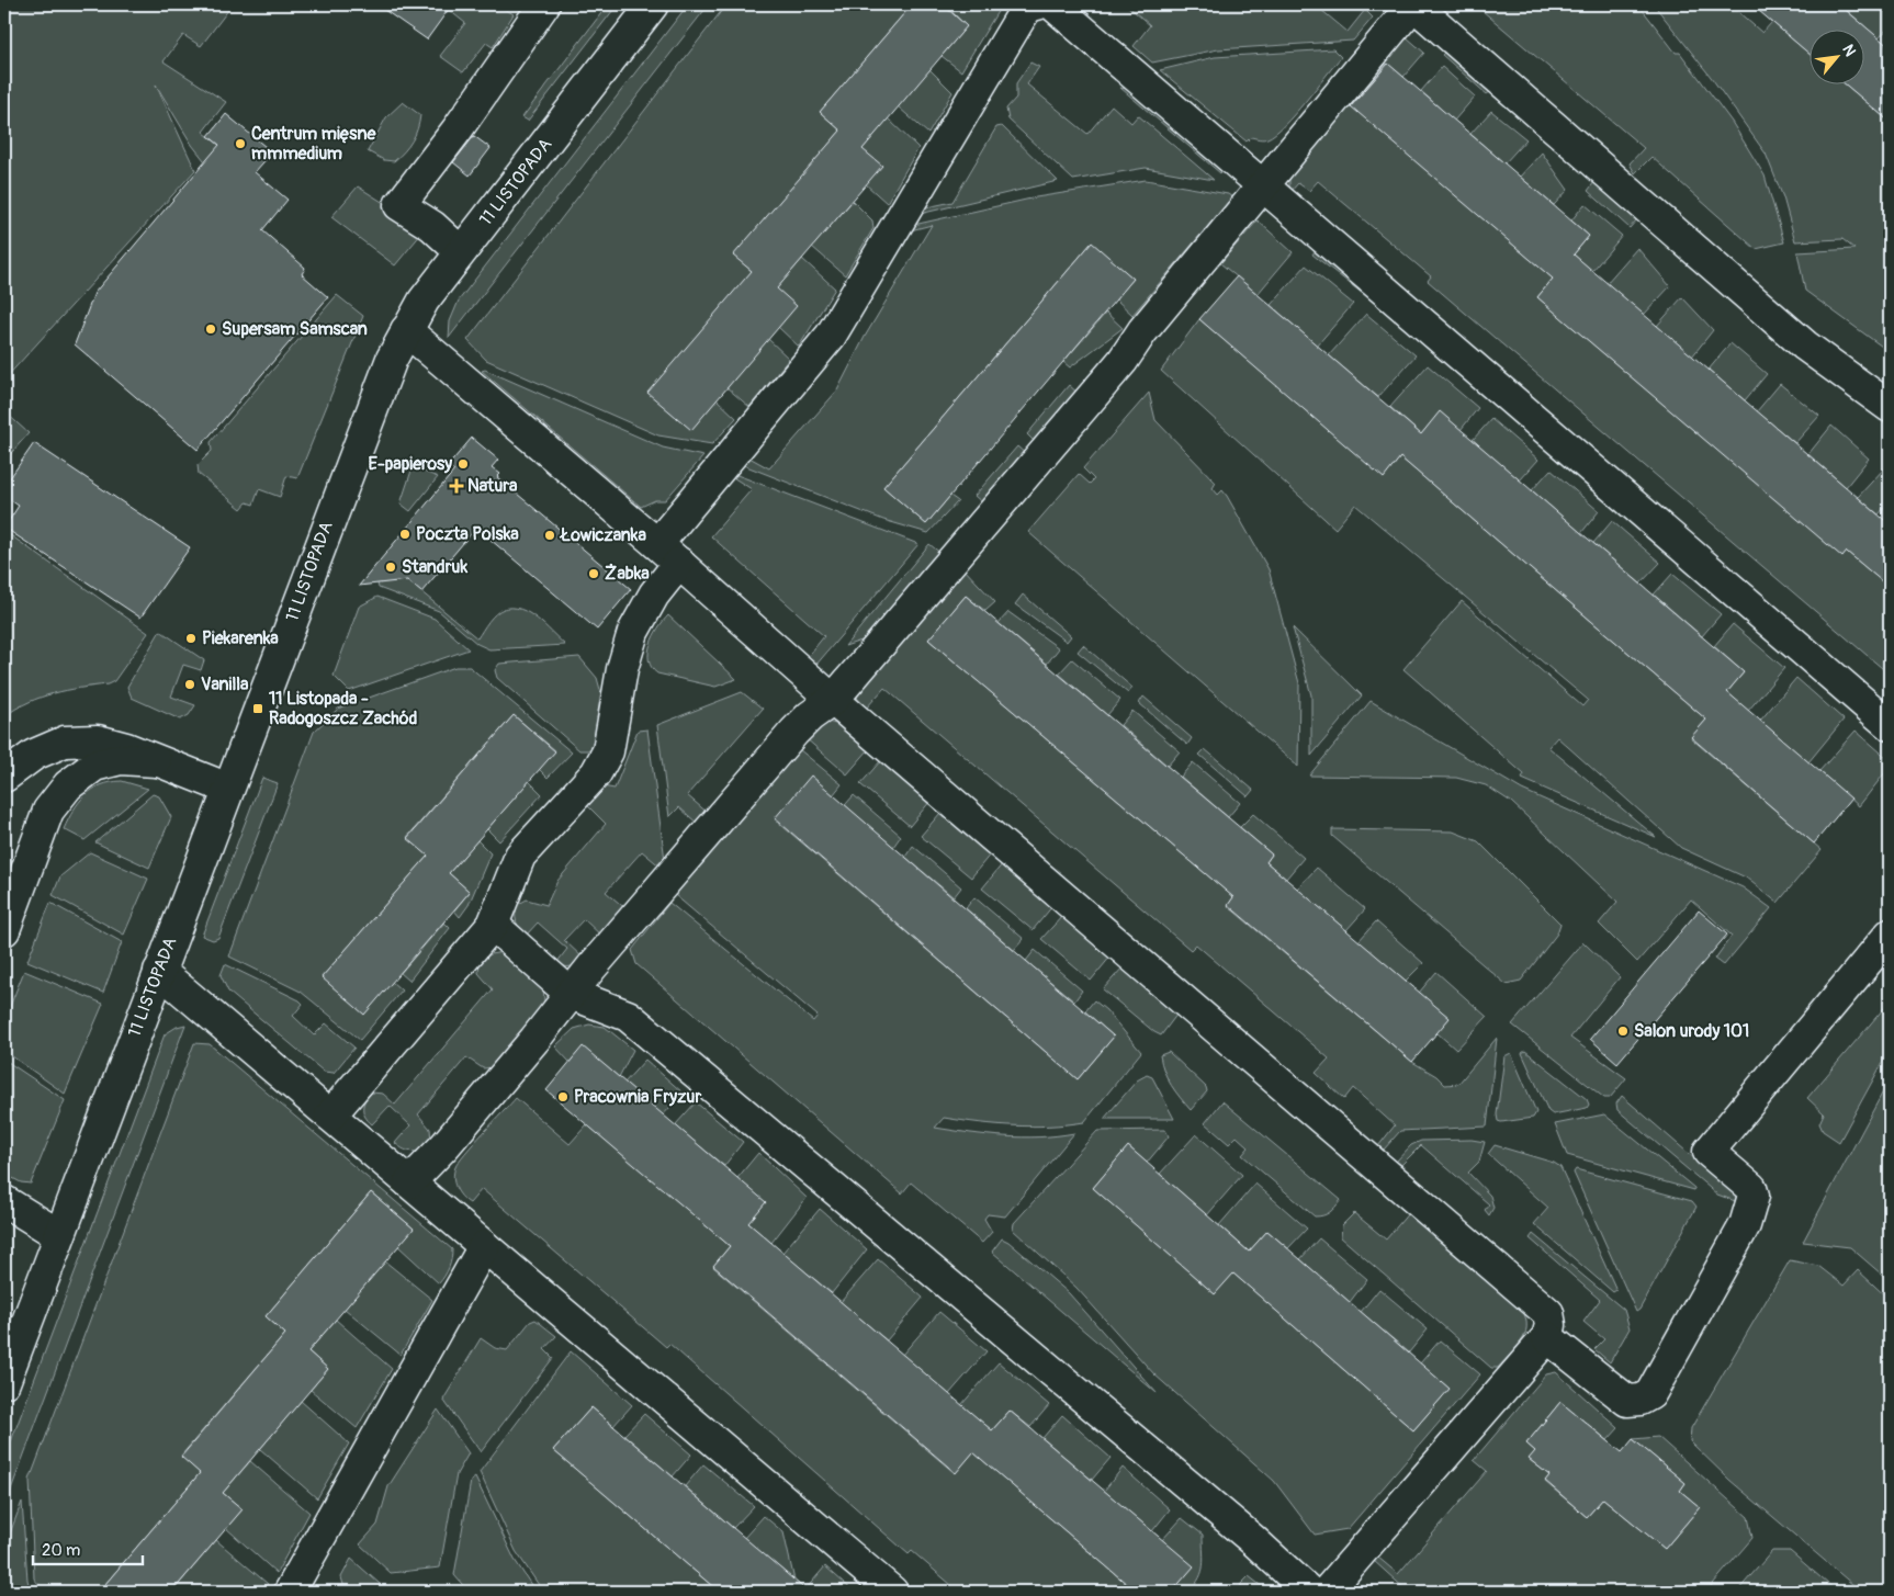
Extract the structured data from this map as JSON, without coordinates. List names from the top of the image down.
{
  "streets": {
    "street": ["11 LISTOPADA"]
  },
  "places": {
    "other": [
      "Centrum mięsne mmmedium",
      "Supersam Samscan",
      "E-papierosy",
      "Poczta Polska",
      "Łowiczanka",
      "Standruk",
      "Żabka",
      "Piekarenka",
      "Vanilla",
      "Salon urody 101",
      "Pracownia Fryzur"
    ],
    "health": ["Natura"],
    "transit": ["11 Listopada - Radogoszcz Zachód"]
  },
  "scale_bar": "20 m",
  "north": "top right"
}
